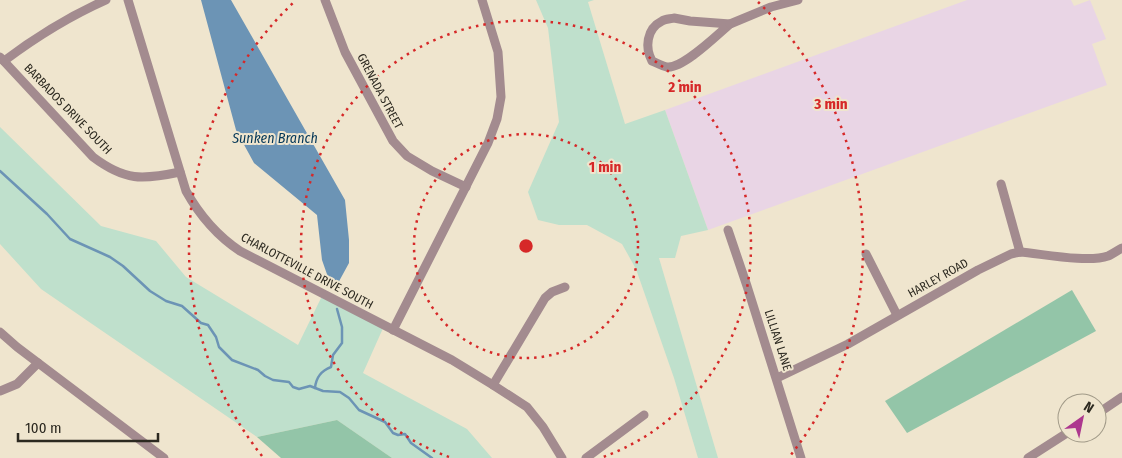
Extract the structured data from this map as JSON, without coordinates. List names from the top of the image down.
{
  "streets": {
    "street": [
      "GRENADA STREET",
      "BARBADOS DRIVE SOUTH",
      "CHARLOTTEVILLE DRIVE SOUTH",
      "HARLEY ROAD",
      "LILLIAN LANE"
    ]
  },
  "crossings": [
    ["BARBADOS DRIVE SOUTH", "CHARLOTTEVILLE DRIVE SOUTH"],
    ["HARLEY ROAD", "LILLIAN LANE"]
  ],
  "water": ["Sunken Branch"],
  "scale_bar": "100 m",
  "north": "top right",
  "rings": ["2 min", "3 min", "1 min"]
}
